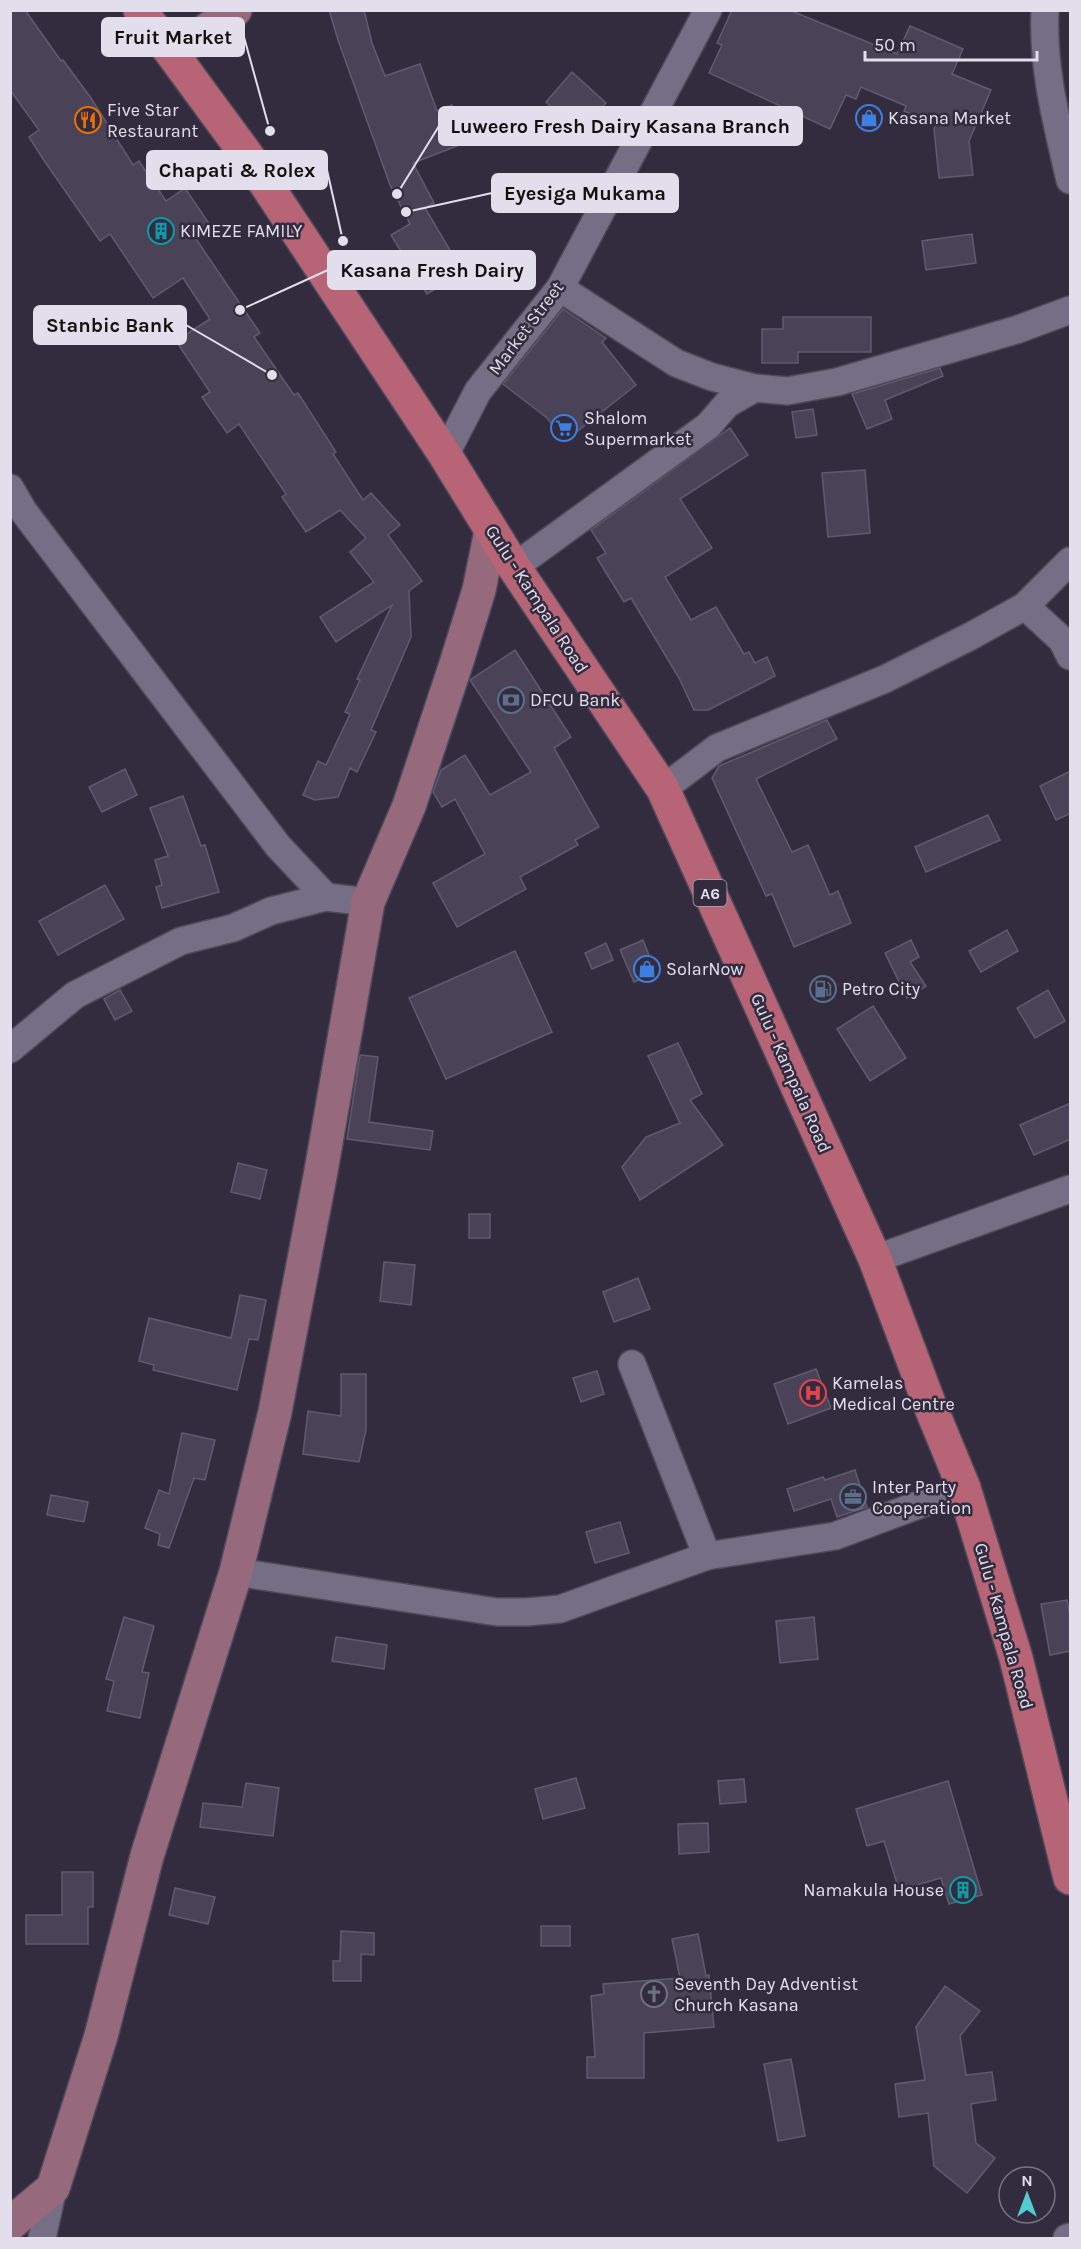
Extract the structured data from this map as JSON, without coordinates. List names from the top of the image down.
{
  "streets": {
    "main road": ["Gulu - Kampala Road", "A6"],
    "street": ["Market Street"]
  },
  "crossings": [
    ["Market Street", "Gulu - Kampala Road"]
  ],
  "places": {
    "shop": ["Kasana Market", "SolarNow"],
    "restaurant": ["Five Star Restaurant"],
    "other": [
      "Fruit Market",
      "Luweero Fresh Dairy Kasana Branch",
      "Eyesiga Mukama",
      "Chapati & Rolex",
      "Kasana Fresh Dairy",
      "Stanbic Bank"
    ],
    "building": ["KIMEZE FAMILY", "Namakula House"],
    "supermarket": ["Shalom Supermarket"],
    "bank": ["DFCU Bank"],
    "fuel station": ["Petro City"],
    "hospital": ["Kamelas Medical Centre"],
    "office": ["Inter Party Cooperation"],
    "church": ["Seventh Day Adventist Church Kasana"]
  },
  "scale_bar": "50 m",
  "north": "top"
}
